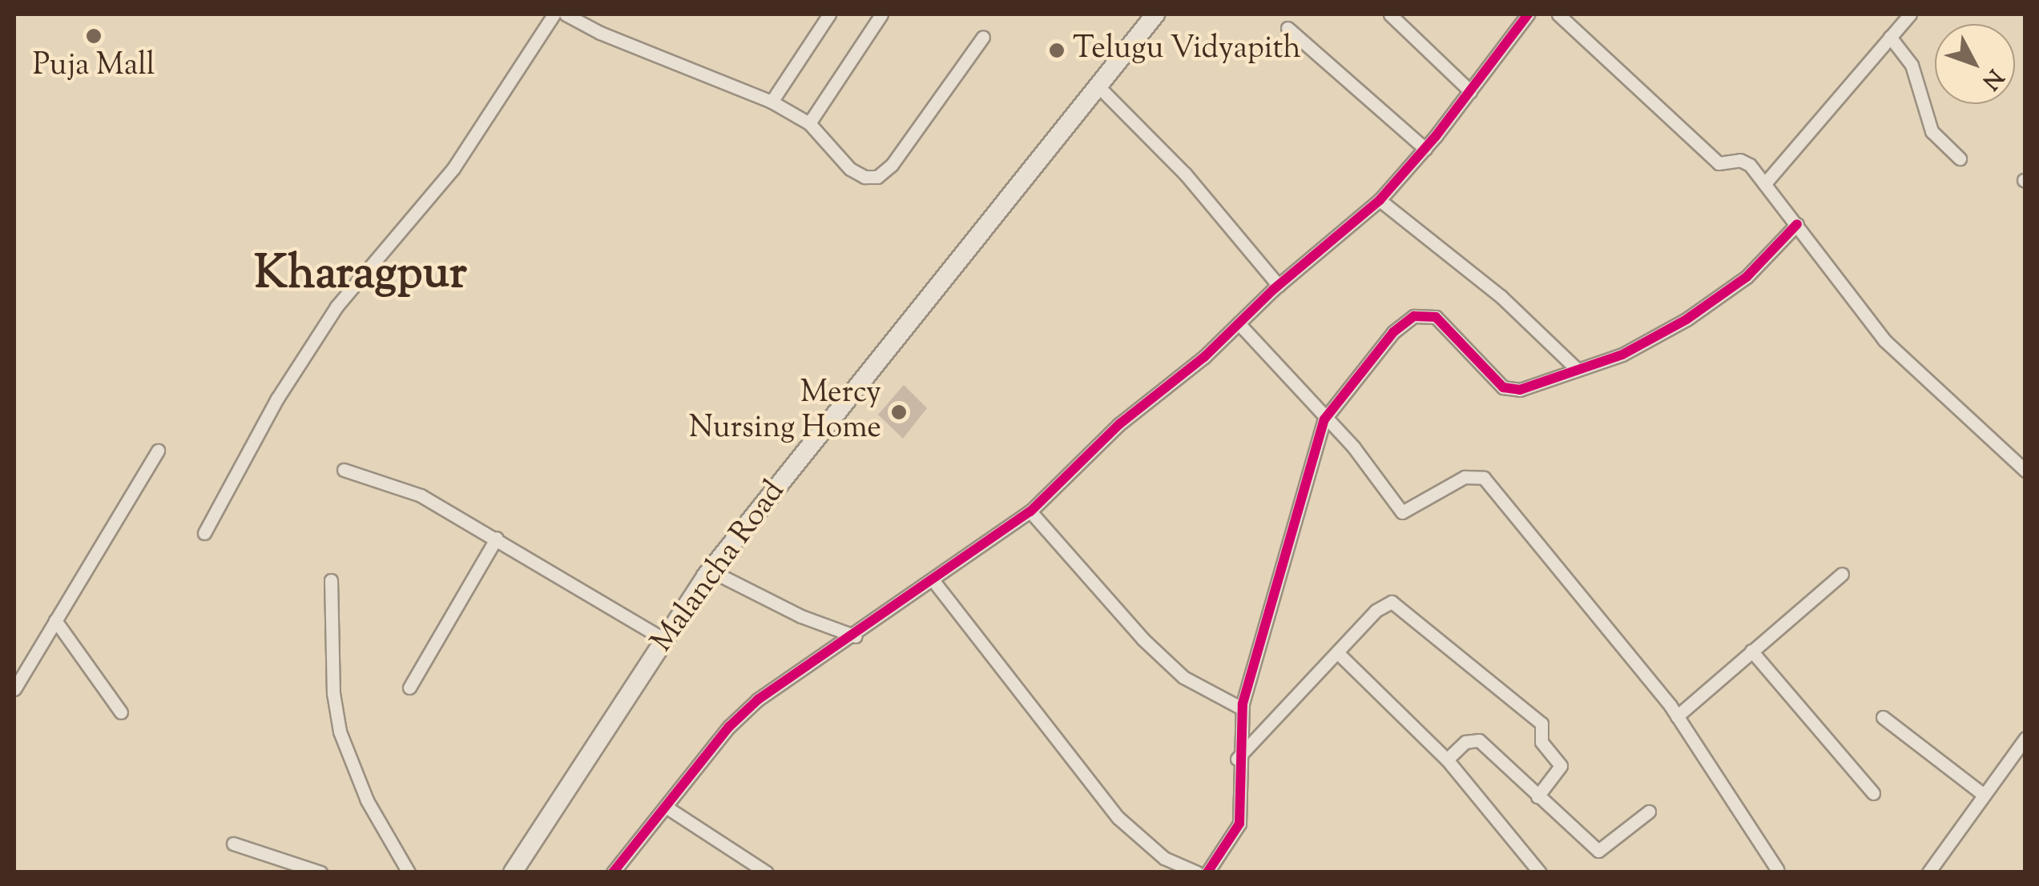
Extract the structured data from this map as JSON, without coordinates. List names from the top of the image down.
{
  "streets": {
    "street": ["Malancha Road"]
  },
  "districts": ["Kharagpur"],
  "places": ["Puja Mall", "Telugu Vidyapith", "Mercy Nursing Home"],
  "north": "bottom right"
}
